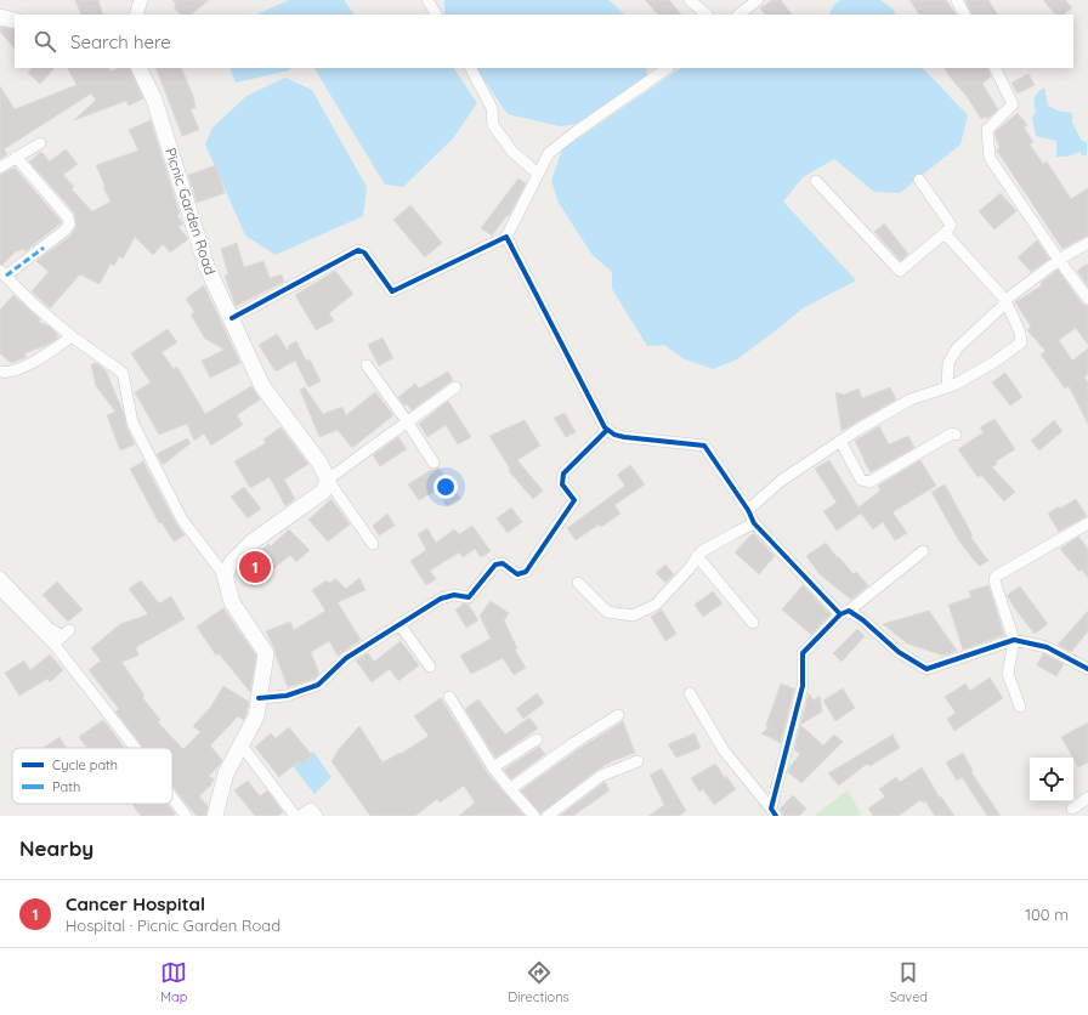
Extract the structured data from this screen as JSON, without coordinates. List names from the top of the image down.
{
  "streets": {
    "main road": ["Picnic Garden Road"]
  },
  "legend": ["Cycle path", "Path"],
  "page": {
    "search": "Search here",
    "pins": "1",
    "heading": "Nearby",
    "list": [
      {
        "mark": "1",
        "name": "Cancer Hospital",
        "note": "Hospital · Picnic Garden Road",
        "value": "100 m"
      }
    ],
    "nav": ["Map", "Directions", "Saved"]
  }
}
